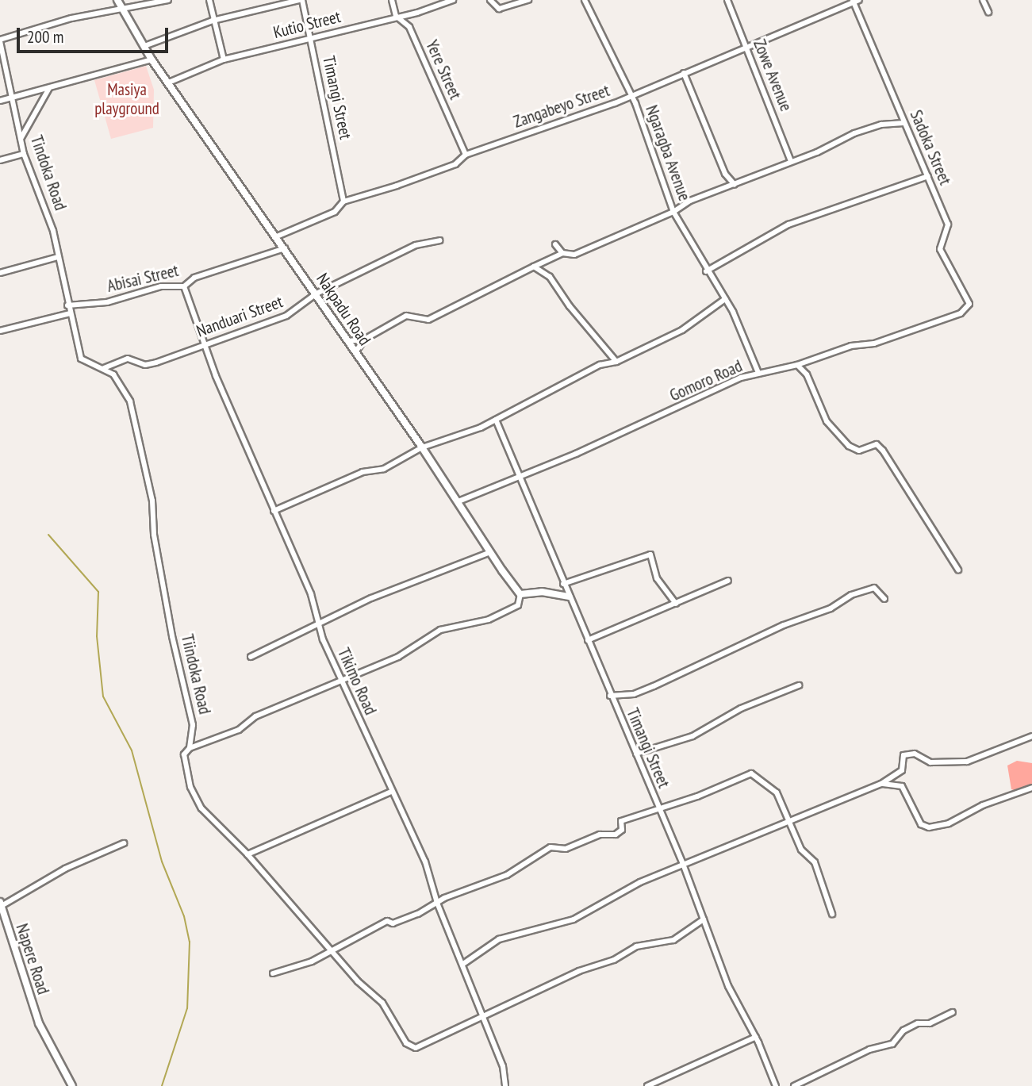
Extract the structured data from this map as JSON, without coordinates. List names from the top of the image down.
{
  "streets": {
    "street": [
      "Kutio Street",
      "Yere Street",
      "Zowe Avenue",
      "Timangi Street",
      "Zangabeyo Street",
      "Sadoka Street",
      "Ngaragba Avenue",
      "Tindoka Road",
      "Abisai Street",
      "Nakpadu Road",
      "Nanduari Street",
      "Gomoro Road",
      "Tiindoka Road",
      "Tikimo Road",
      "Napere Road"
    ]
  },
  "crossings": [
    ["Kutio Street", "Yere Street"],
    ["Kutio Street", "Timangi Street"],
    ["Kutio Street", "Nakpadu Road"],
    ["Yere Street", "Zangabeyo Street"],
    ["Zowe Avenue", "Zangabeyo Street"],
    ["Timangi Street", "Zangabeyo Street"],
    ["Timangi Street", "Gomoro Road"],
    ["Zangabeyo Street", "Sadoka Street"],
    ["Zangabeyo Street", "Ngaragba Avenue"],
    ["Zangabeyo Street", "Nakpadu Road"],
    ["Sadoka Street", "Gomoro Road"],
    ["Ngaragba Avenue", "Gomoro Road"],
    ["Tindoka Road", "Abisai Street"],
    ["Tindoka Road", "Tiindoka Road"],
    ["Abisai Street", "Nakpadu Road"],
    ["Abisai Street", "Tikimo Road"],
    ["Nakpadu Road", "Nanduari Street"],
    ["Nakpadu Road", "Gomoro Road"],
    ["Nanduari Street", "Tiindoka Road"],
    ["Nanduari Street", "Tikimo Road"],
    ["Tiindoka Road", "Tikimo Road"]
  ],
  "parks": ["Masiya playground"],
  "scale_bar": "200 m"
}
